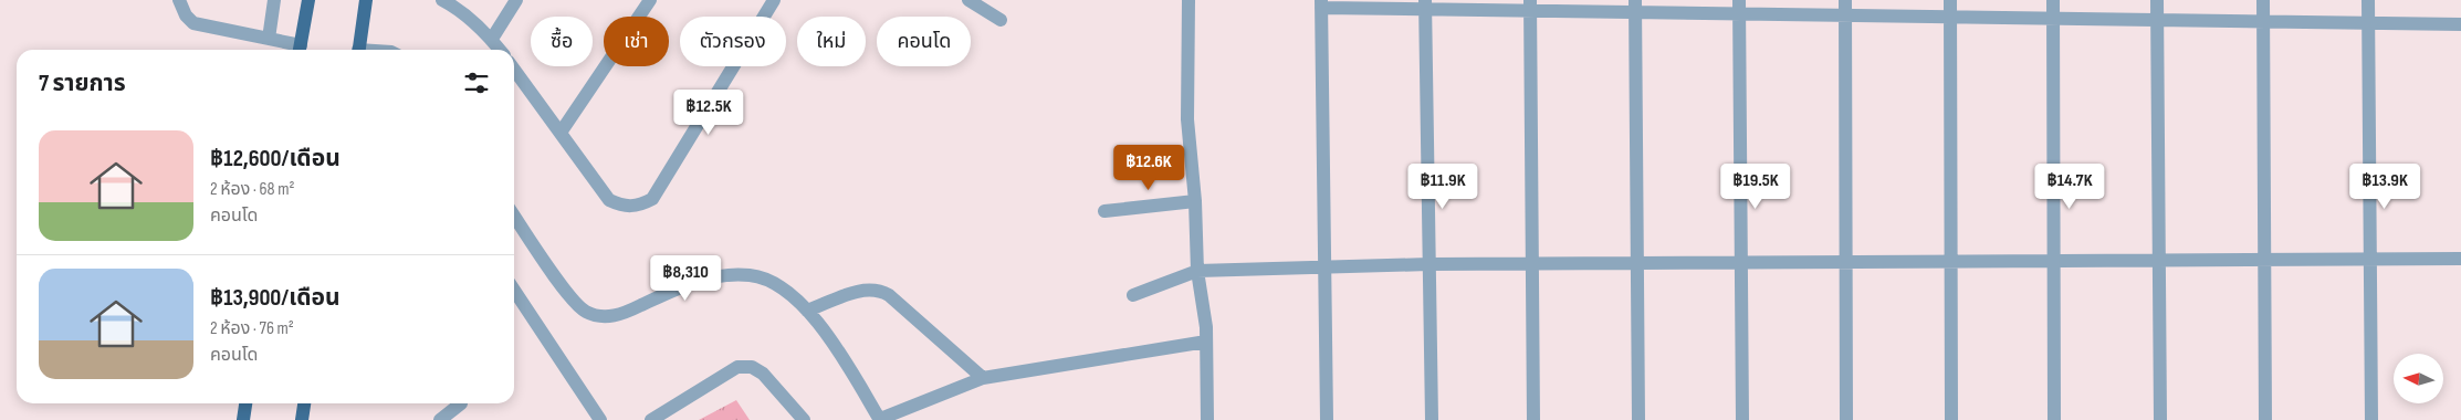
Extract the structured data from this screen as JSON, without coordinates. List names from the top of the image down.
{
  "north": "left",
  "page": {
    "chip": [
      "ซื้อ",
      "เช่า",
      "ตัวกรอง",
      "ใหม่",
      "คอนโด"
    ],
    "heading": "7 รายการ",
    "price": [
      "฿12.5K",
      "฿12.6K",
      "฿11.9K",
      "฿19.5K",
      "฿14.7K",
      "฿13.9K",
      "฿8,310"
    ],
    "list": [
      {
        "name": "฿12,600/เดือน",
        "note": "2 ห้อง · 68 m² · คอนโด"
      },
      {
        "name": "฿13,900/เดือน",
        "note": "2 ห้อง · 76 m² · คอนโด"
      }
    ]
  }
}
